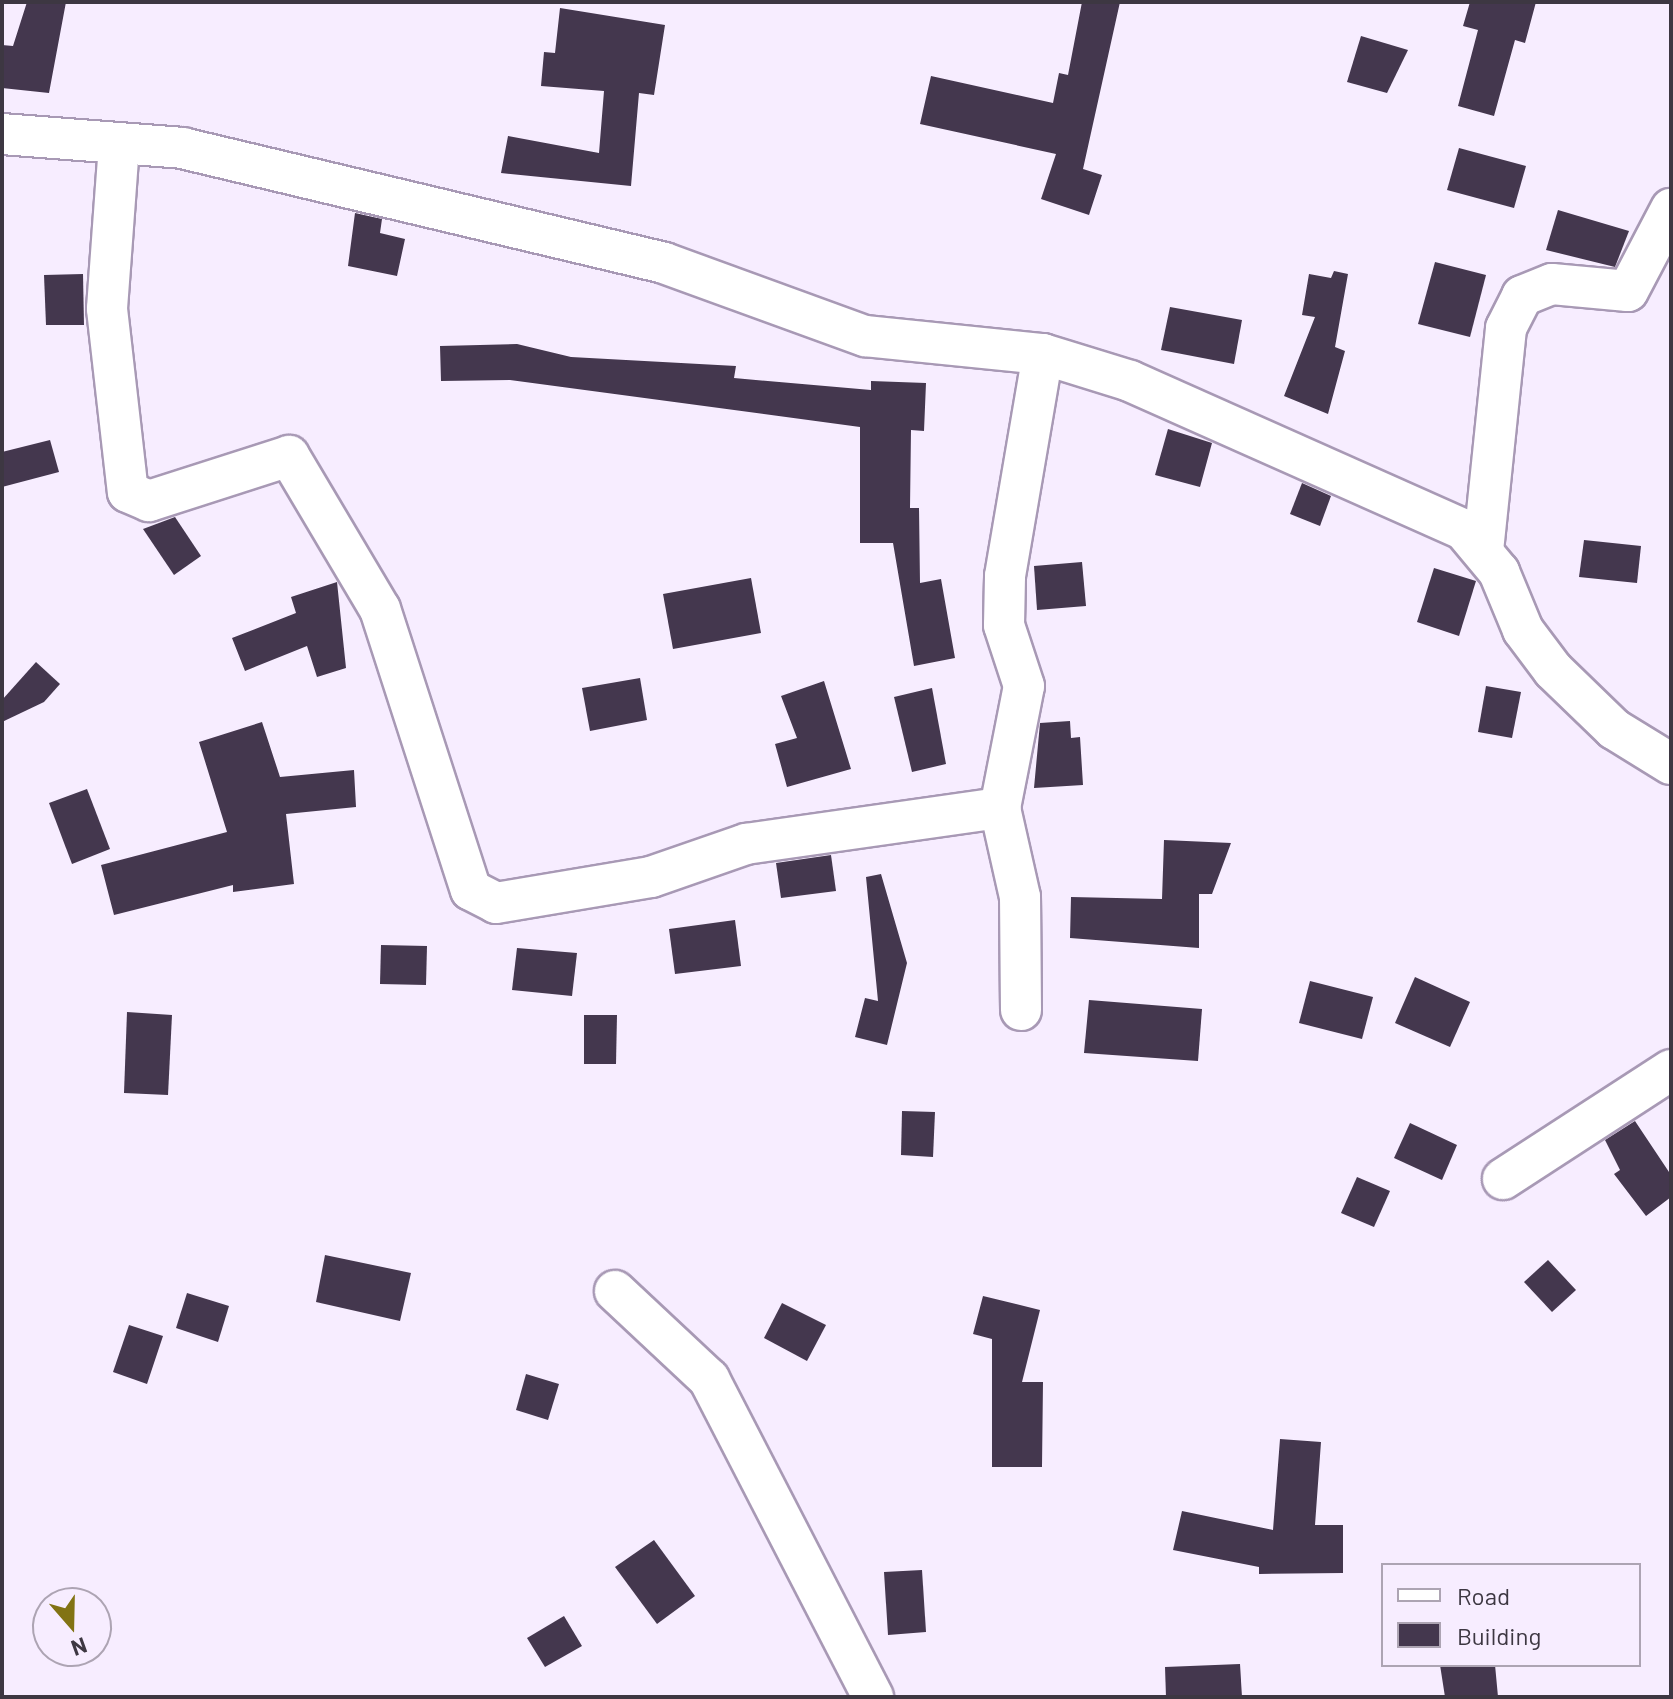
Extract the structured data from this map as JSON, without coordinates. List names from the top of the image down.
{
  "legend": ["Road", "Building"],
  "north": "bottom"
}
